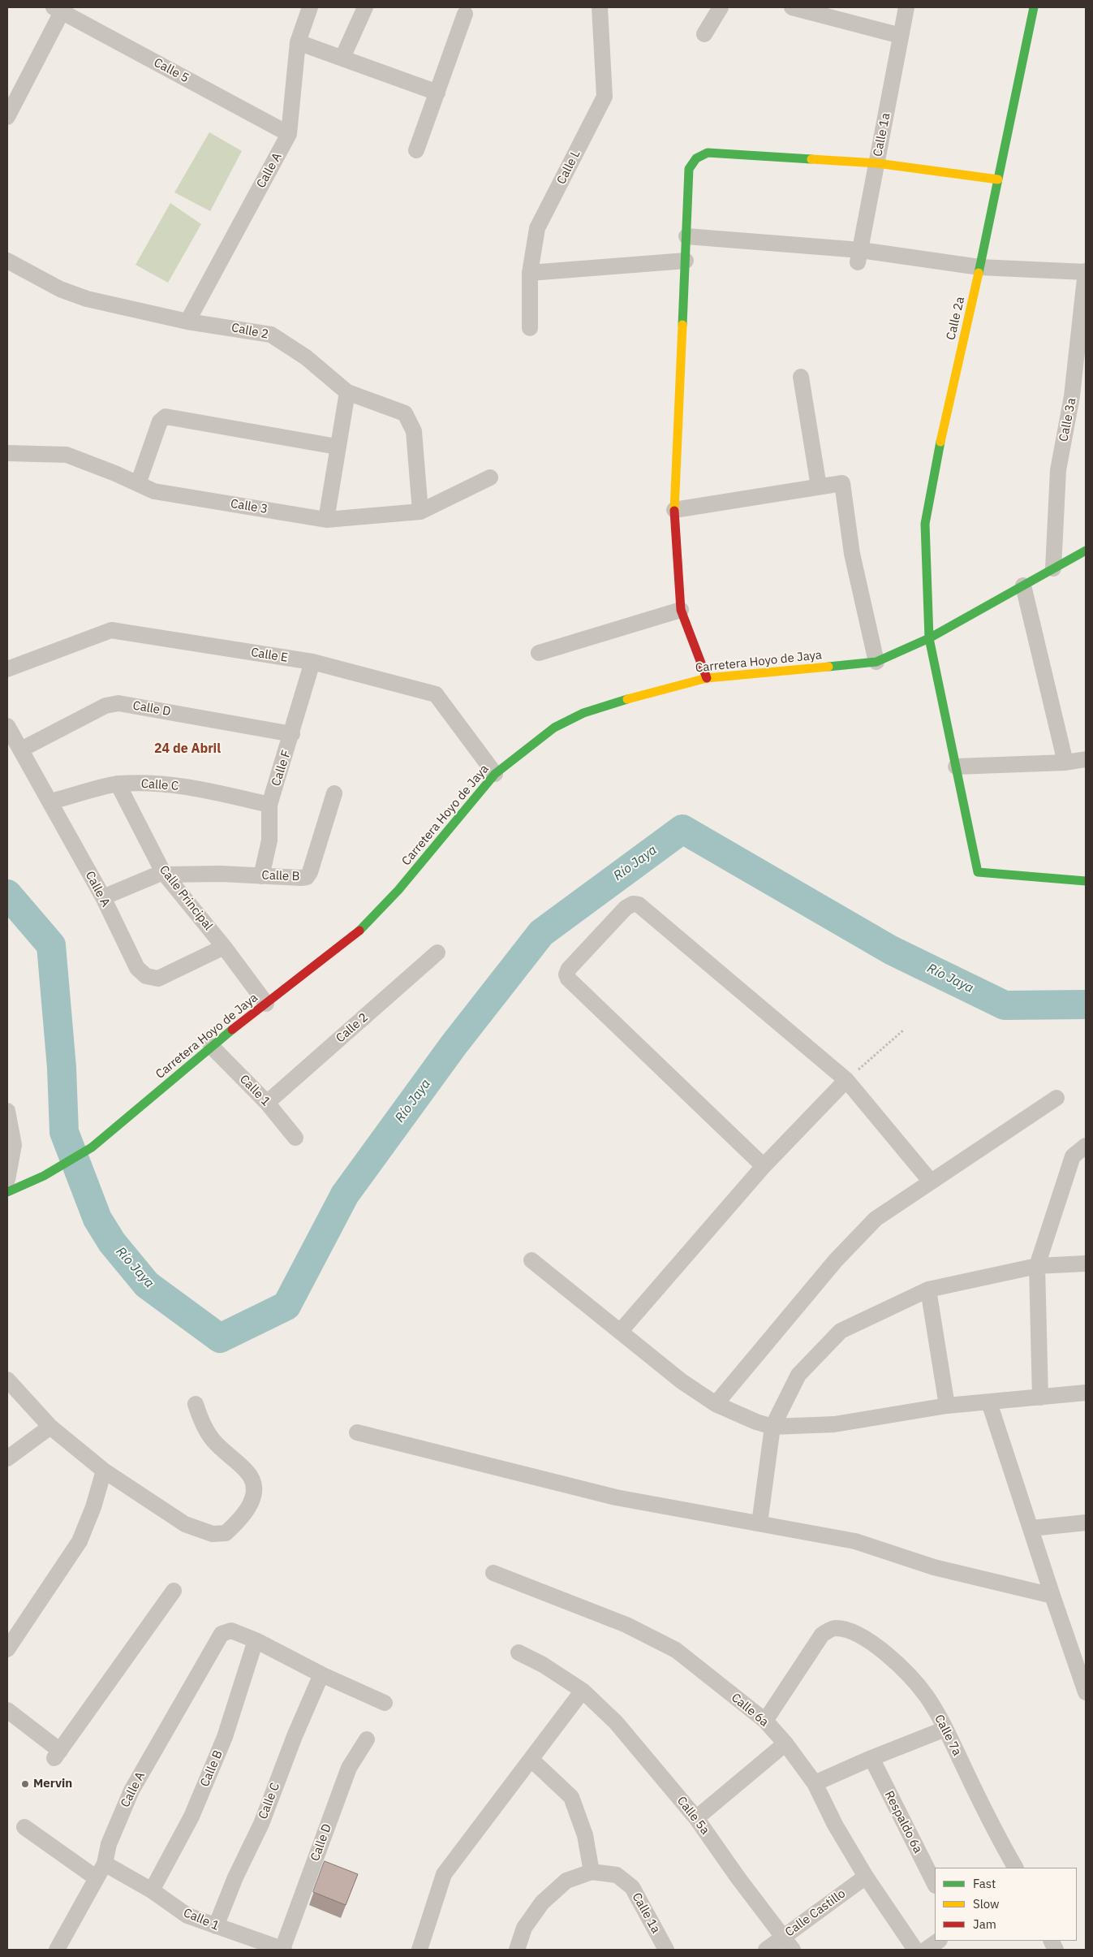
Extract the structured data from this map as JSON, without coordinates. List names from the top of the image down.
{
  "streets": {
    "street": [
      "Calle 5",
      "Calle 1a",
      "Calle L",
      "Calle A",
      "Calle 2a",
      "Calle 2",
      "Calle 3a",
      "Calle 3",
      "Calle E",
      "Carretera Hoyo de Jaya",
      "Calle D",
      "Calle F",
      "Calle C",
      "Calle B",
      "Calle Principal",
      "Calle 1",
      "Calle 6a",
      "Calle 7a",
      "Calle 5a",
      "Respaldo 6a",
      "Calle Castillo"
    ]
  },
  "crossings": [
    ["Calle 5", "Calle A"],
    ["Calle A", "Calle 2"],
    ["Calle A", "Calle D"],
    ["Calle A", "Calle C"],
    ["Calle A", "Calle B"],
    ["Calle A", "Calle Principal"],
    ["Calle A", "Calle 1"],
    ["Calle 2a", "Carretera Hoyo de Jaya"],
    ["Calle 2", "Calle 3"],
    ["Calle 2", "Calle 1"],
    ["Calle 3a", "Carretera Hoyo de Jaya"],
    ["Calle E", "Carretera Hoyo de Jaya"],
    ["Calle E", "Calle F"],
    ["Carretera Hoyo de Jaya", "Calle Principal"],
    ["Carretera Hoyo de Jaya", "Calle 1"],
    ["Calle D", "Calle F"],
    ["Calle D", "Calle 1"],
    ["Calle F", "Calle C"],
    ["Calle F", "Calle B"],
    ["Calle C", "Calle Principal"],
    ["Calle C", "Calle 1"],
    ["Calle B", "Calle Principal"],
    ["Calle B", "Calle 1"],
    ["Calle 6a", "Calle 7a"],
    ["Calle 6a", "Calle Castillo"],
    ["Calle 5a", "Calle Castillo"]
  ],
  "districts": ["24 de Abril"],
  "water": ["Río Jaya"],
  "places": ["Mervin"],
  "legend": ["Fast", "Slow", "Jam"]
}
